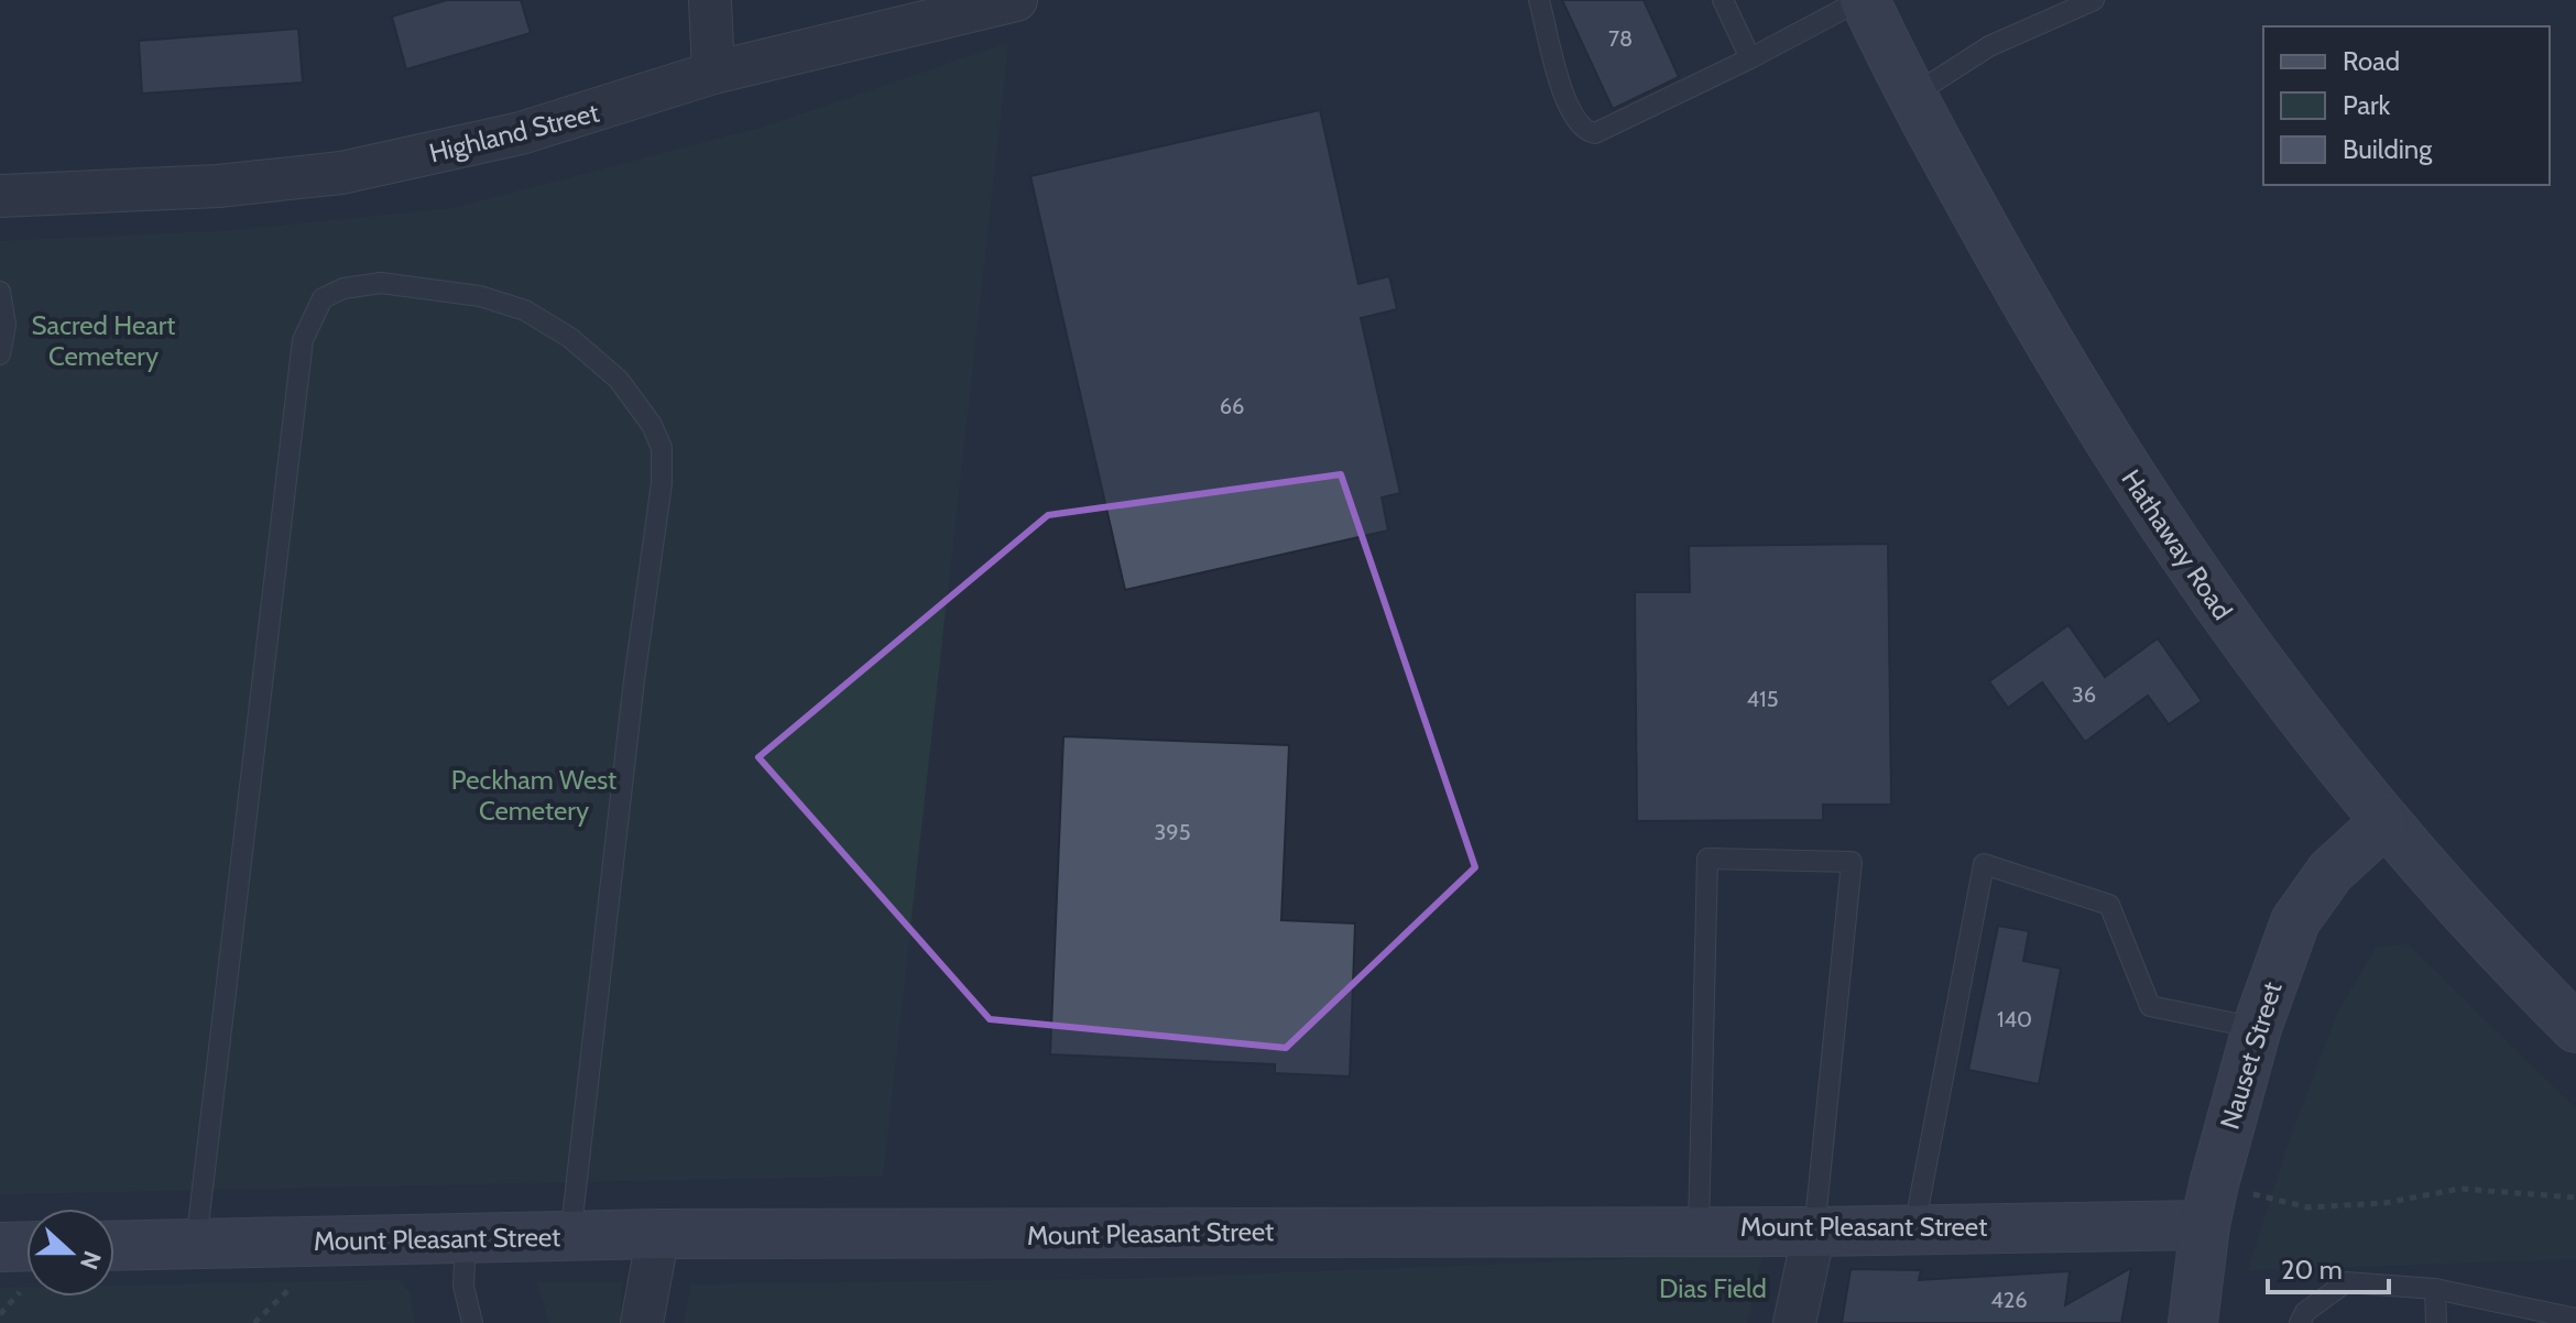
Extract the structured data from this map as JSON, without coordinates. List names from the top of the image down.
{
  "streets": {
    "main road": ["Hathaway Road", "Nauset Street", "Mount Pleasant Street"],
    "street": ["Highland Street"]
  },
  "crossings": [
    ["Hathaway Road", "Nauset Street"],
    ["Nauset Street", "Mount Pleasant Street"]
  ],
  "parks": ["Sacred Heart Cemetery", "Peckham West Cemetery", "Dias Field"],
  "house_numbers": [
    "78",
    "66",
    "36",
    "415",
    "395",
    "140",
    "426"
  ],
  "legend": ["Road", "Park", "Building"],
  "scale_bar": "20 m",
  "north": "right"
}
